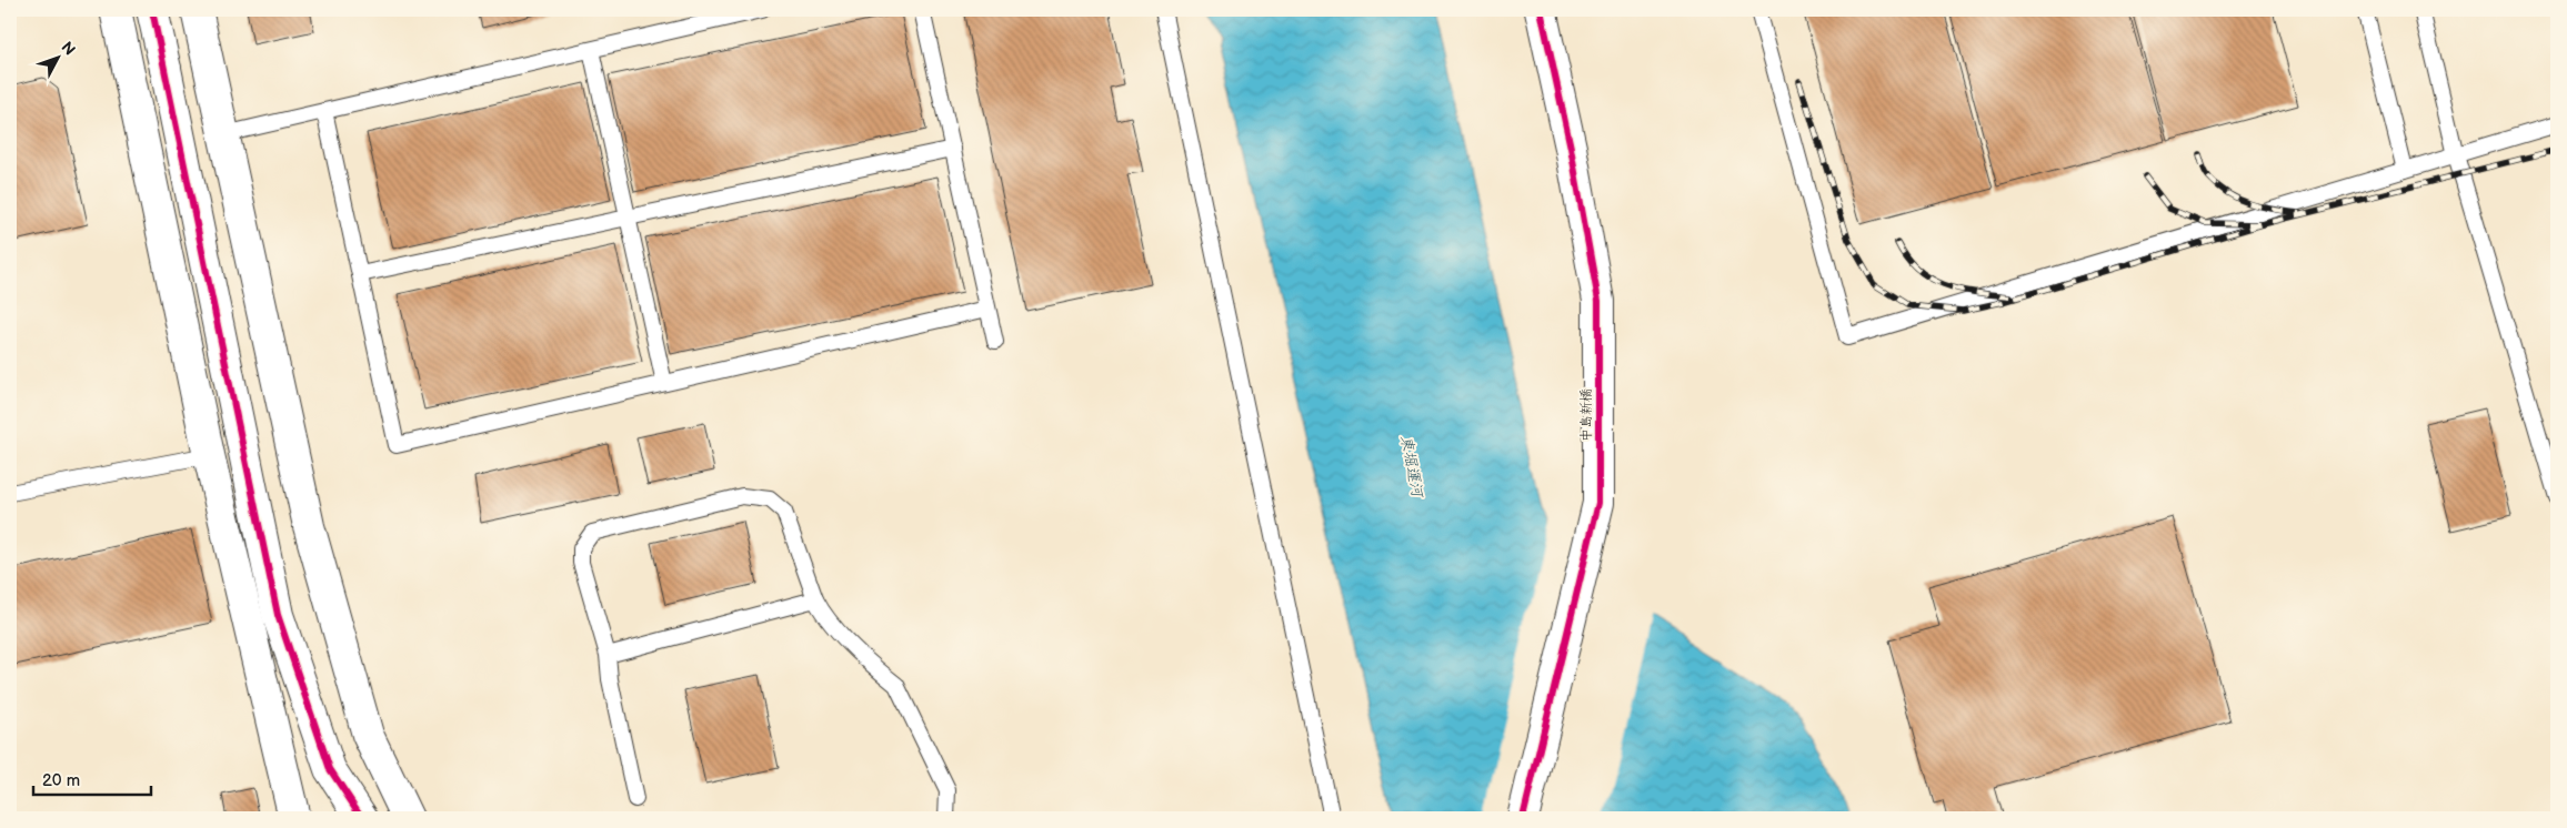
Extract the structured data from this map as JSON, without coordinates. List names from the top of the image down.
{
  "streets": {
    "street": ["中島新橋"]
  },
  "water": ["東堀運河"],
  "scale_bar": "20 m",
  "north": "top right"
}
